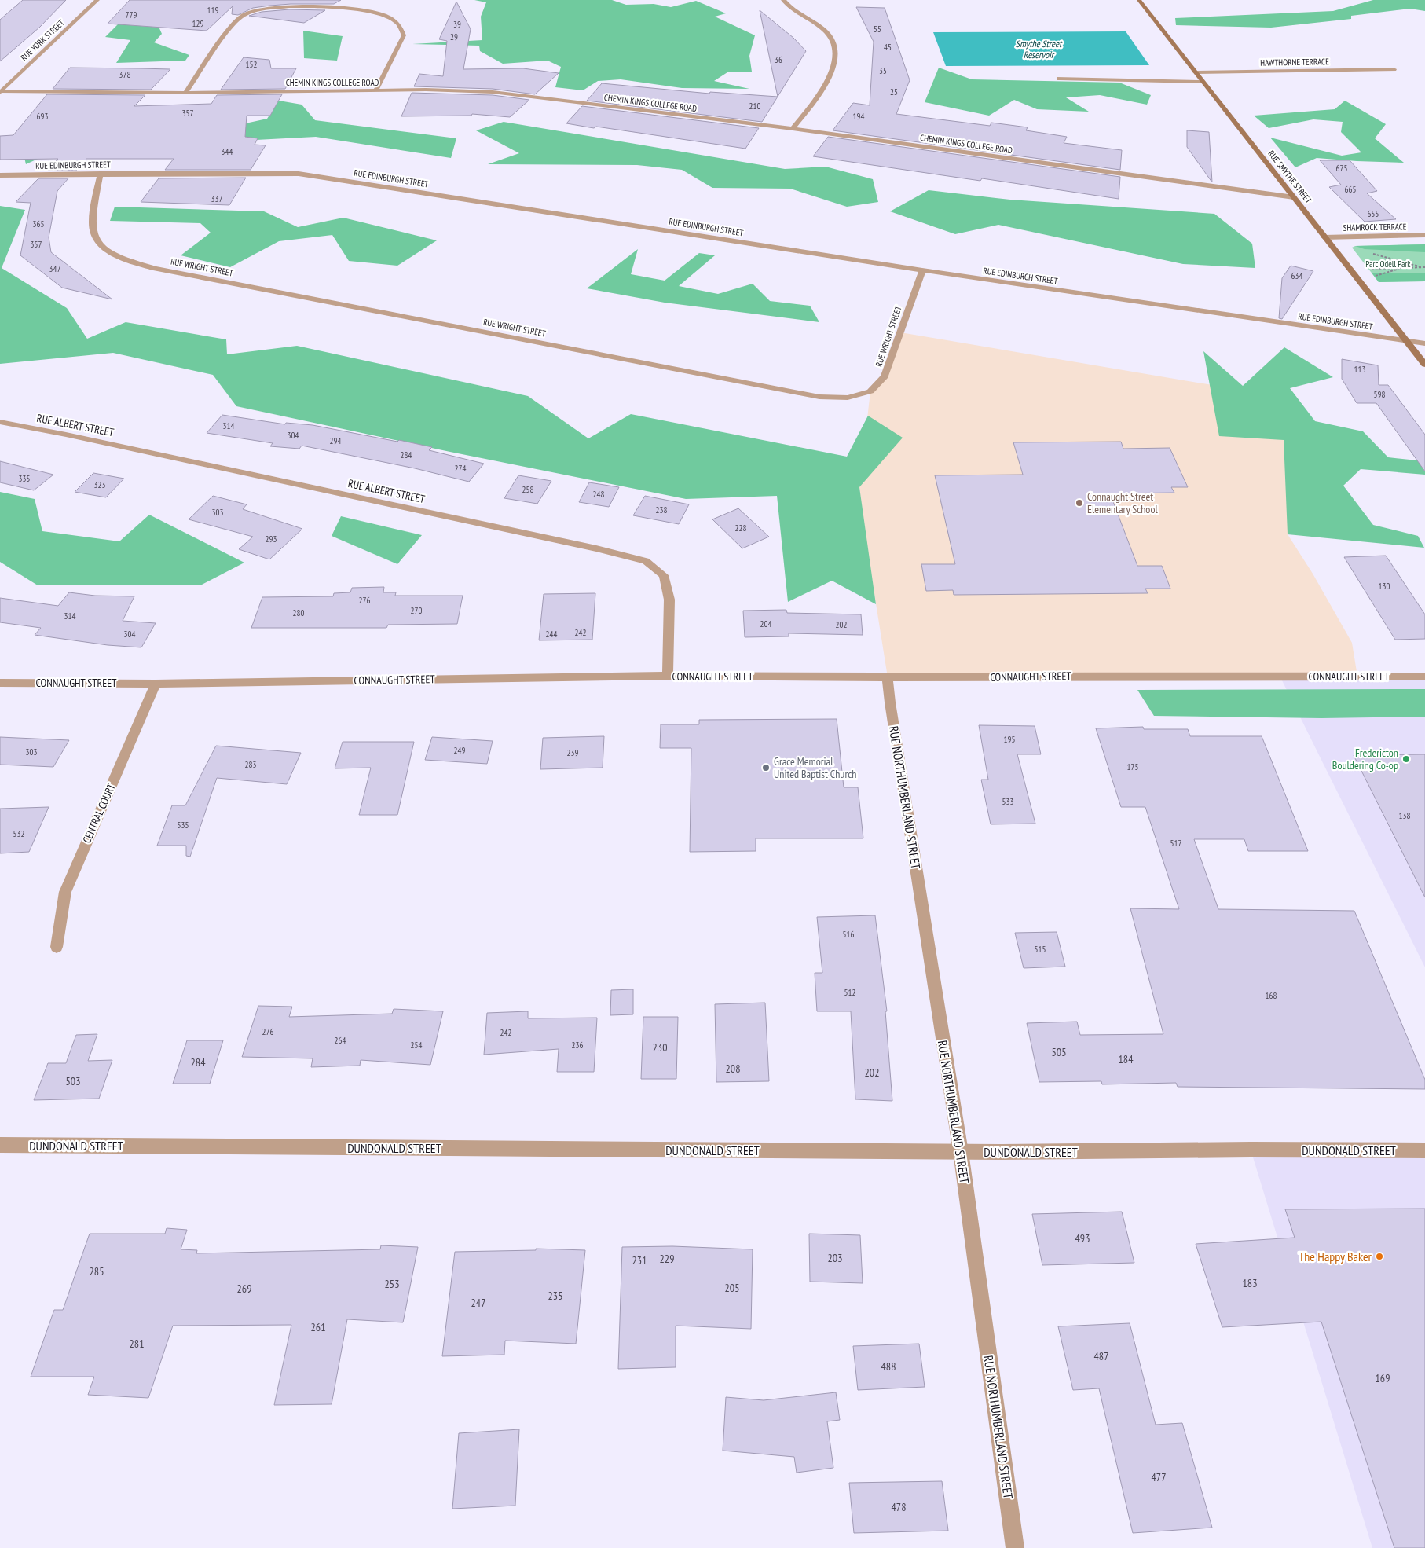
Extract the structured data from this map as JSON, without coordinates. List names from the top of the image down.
{
  "streets": {
    "main road": ["RUE SMYTHE STREET"],
    "street": [
      "RUE YORK STREET",
      "HAWTHORNE TERRACE",
      "CHEMIN KINGS COLLEGE ROAD",
      "RUE EDINBURGH STREET",
      "SHAMROCK TERRACE",
      "RUE WRIGHT STREET",
      "RUE ALBERT STREET",
      "CONNAUGHT STREET",
      "RUE NORTHUMBERLAND STREET",
      "CENTRAL COURT",
      "DUNDONALD STREET"
    ]
  },
  "crossings": [
    ["RUE YORK STREET", "CHEMIN KINGS COLLEGE ROAD"],
    ["HAWTHORNE TERRACE", "RUE SMYTHE STREET"],
    ["CHEMIN KINGS COLLEGE ROAD", "RUE SMYTHE STREET"],
    ["RUE EDINBURGH STREET", "RUE SMYTHE STREET"],
    ["RUE EDINBURGH STREET", "RUE WRIGHT STREET"],
    ["RUE SMYTHE STREET", "SHAMROCK TERRACE"],
    ["RUE ALBERT STREET", "CONNAUGHT STREET"],
    ["CONNAUGHT STREET", "RUE NORTHUMBERLAND STREET"],
    ["CONNAUGHT STREET", "CENTRAL COURT"],
    ["RUE NORTHUMBERLAND STREET", "DUNDONALD STREET"]
  ],
  "water": ["Smythe Street Reservoir"],
  "parks": ["Parc Odell Park"],
  "places": [
    "Connaught Street Elementary School",
    "Fredericton Bouldering Co-op",
    "Grace Memorial United Baptist Church",
    "The Happy Baker"
  ],
  "house_numbers": [
    "119",
    "779",
    "129",
    "39",
    "55",
    "29",
    "45",
    "36",
    "152",
    "35",
    "378",
    "25",
    "210",
    "357",
    "693",
    "194",
    "344",
    "675",
    "665",
    "337",
    "655",
    "365",
    "357",
    "347",
    "634",
    "113",
    "598",
    "314",
    "304",
    "294",
    "284",
    "274",
    "335",
    "323",
    "258",
    "248",
    "238",
    "303",
    "228",
    "293",
    "130",
    "276",
    "270",
    "280",
    "314",
    "204",
    "202",
    "242",
    "304",
    "244",
    "195",
    "249",
    "303",
    "239",
    "283",
    "175",
    "533",
    "138",
    "535",
    "532",
    "517",
    "516",
    "515",
    "512",
    "168",
    "276",
    "242",
    "264",
    "254",
    "236",
    "230",
    "505",
    "184",
    "284",
    "208",
    "202",
    "503",
    "493",
    "203",
    "229",
    "231",
    "285",
    "183",
    "253",
    "205",
    "269",
    "235",
    "247",
    "261",
    "281",
    "487",
    "488",
    "169",
    "477",
    "478"
  ]
}
